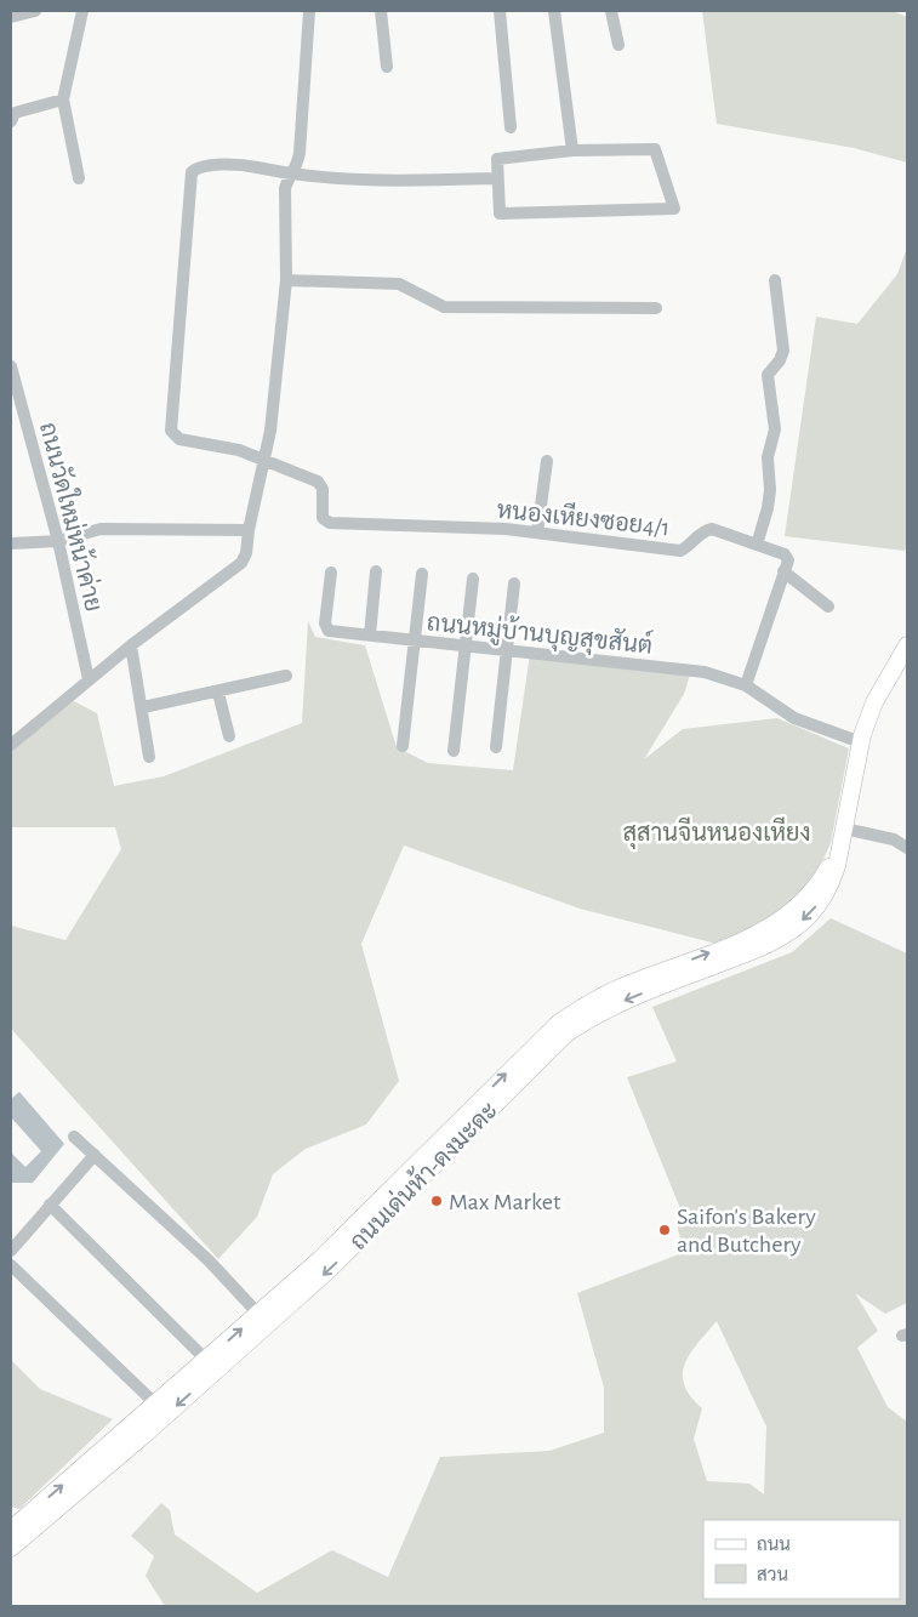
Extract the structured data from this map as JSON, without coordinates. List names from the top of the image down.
{
  "streets": {
    "main road": ["ถนนเด่นห้า-ดงมะดะ"],
    "street": ["ถนนวัดใหม่หน้าค่าย", "หนองเหียงซอย4/1", "ถนนหมู่บ้านบุญสุขสันต์"]
  },
  "crossings": [
    ["ถนนหมู่บ้านบุญสุขสันต์", "ถนนเด่นห้า-ดงมะดะ"]
  ],
  "parks": ["สุสานจีนหนองเหียง"],
  "places": ["Max Market", "Saifon's Bakery and Butchery"],
  "legend": ["ถนน", "สวน"]
}
